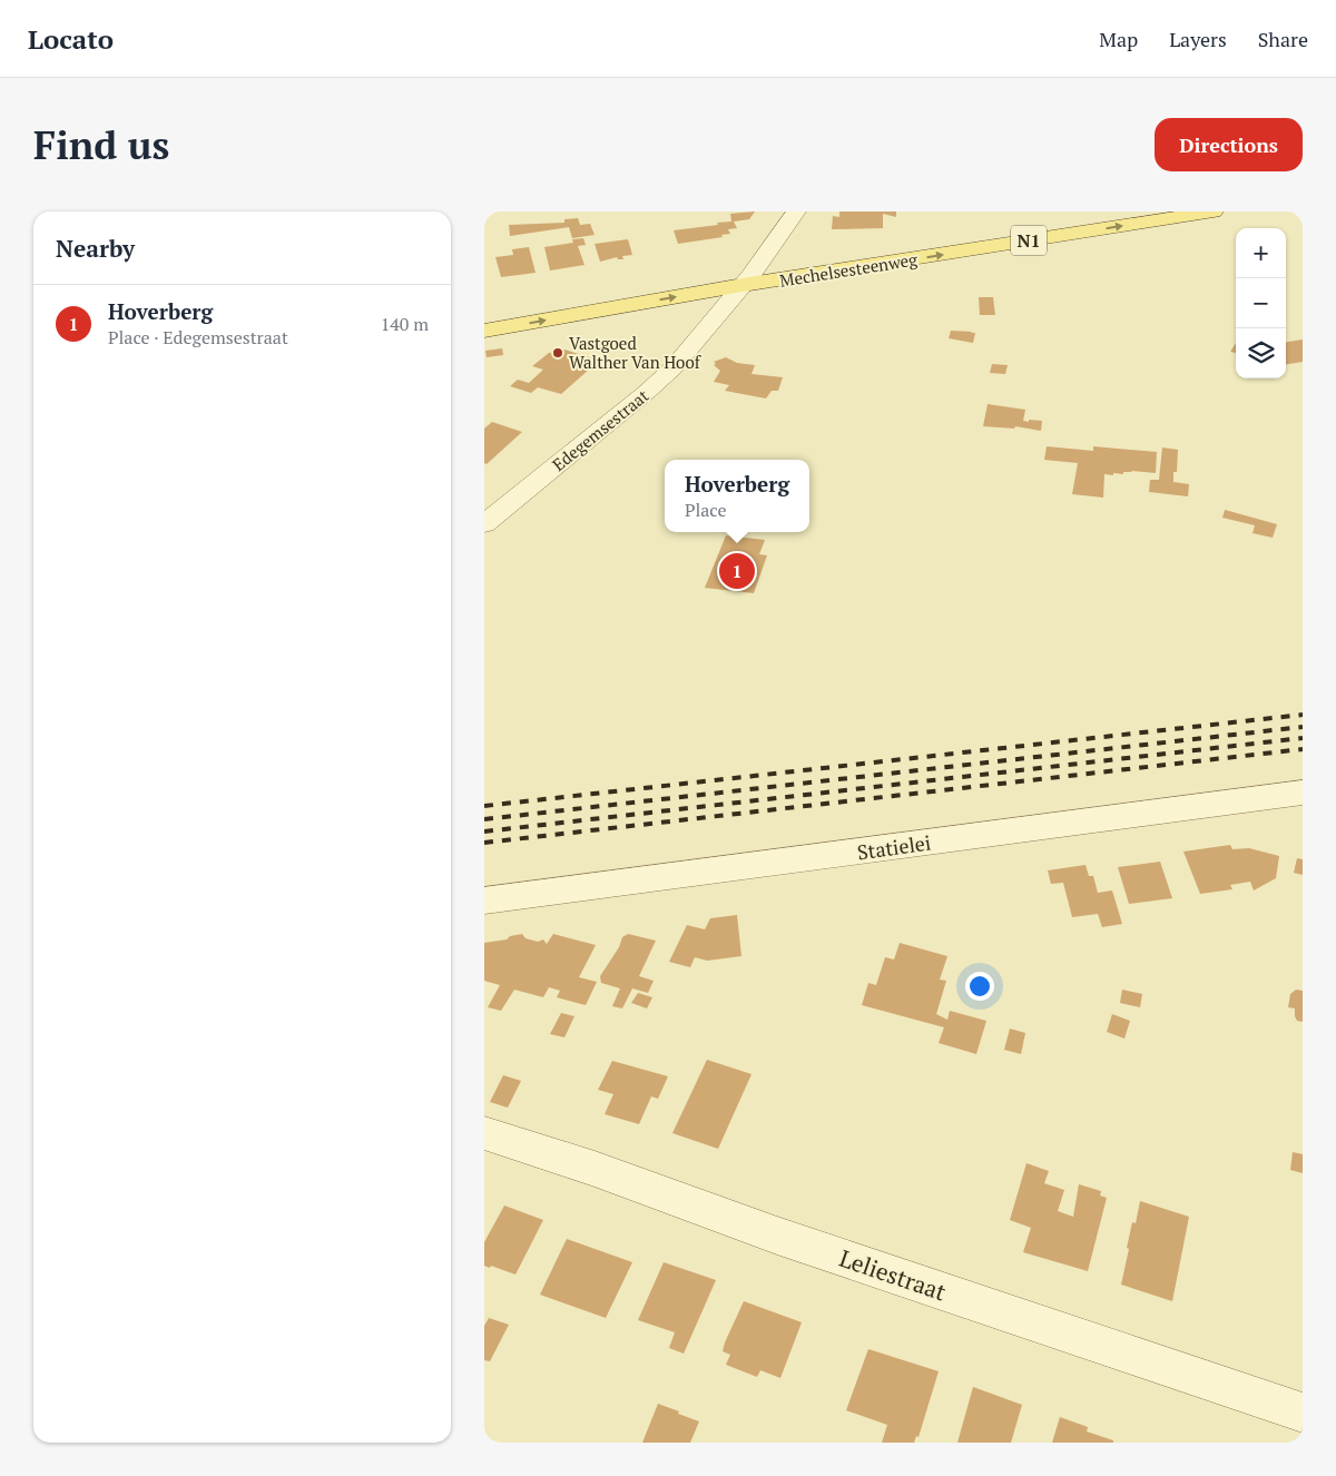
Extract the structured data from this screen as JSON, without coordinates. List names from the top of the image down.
{
  "streets": {
    "main road": ["N1", "Mechelsesteenweg"],
    "street": ["Edegemsestraat", "Statielei", "Leliestraat"]
  },
  "crossings": [
    ["Mechelsesteenweg", "Edegemsestraat"]
  ],
  "places": ["Vastgoed Walther Van Hoof"],
  "page": {
    "header": "Locato",
    "nav": ["Map", "Layers", "Share"],
    "buttons": "Directions",
    "title": "Find us",
    "heading": "Nearby",
    "map_buttons": ["+", "−"],
    "list": [
      {
        "mark": "1",
        "name": "Hoverberg",
        "note": "Place · Edegemsestraat",
        "value": "140 m"
      }
    ],
    "popup": ["Hoverberg", "Place"],
    "pins": "1"
  }
}
